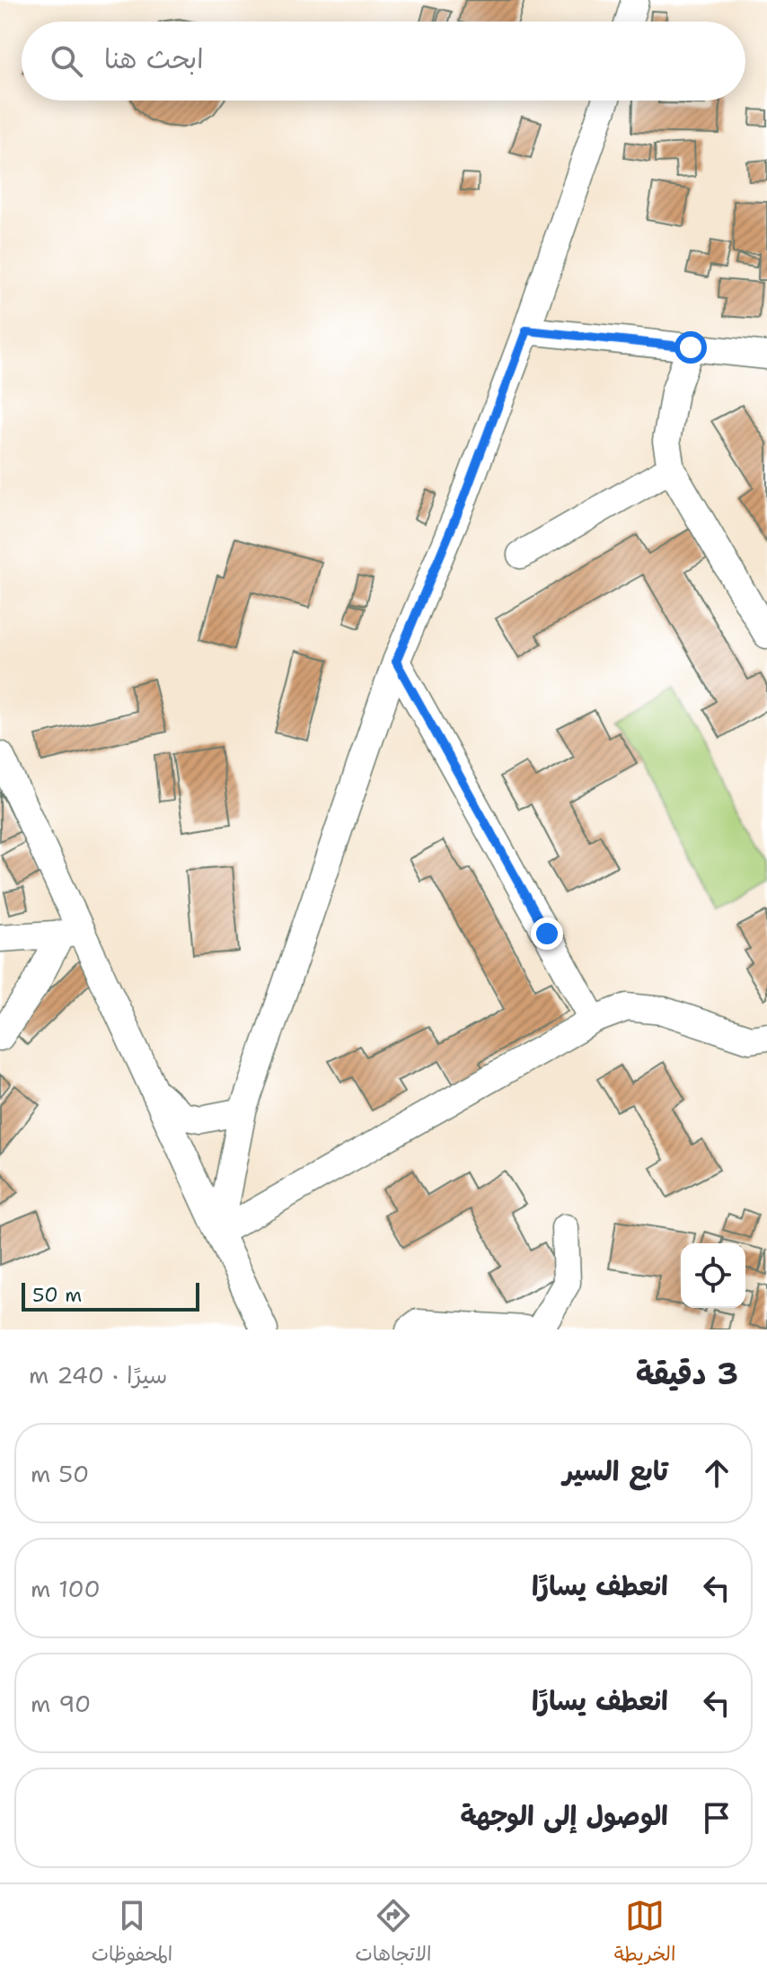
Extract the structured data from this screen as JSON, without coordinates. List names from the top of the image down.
{
  "scale_bar": "50 m",
  "page": {
    "search": "ابحث هنا",
    "scale": "50 m",
    "heading": ["3 دقيقة", "سيرًا · 240 m"],
    "list": [
      ["تابع السير", "50 m"],
      ["انعطف يسارًا", "100 m"],
      ["انعطف يسارًا", "90 m"],
      "الوصول إلى الوجهة"
    ],
    "nav": ["الخريطة", "الاتجاهات", "المحفوظات"]
  }
}
